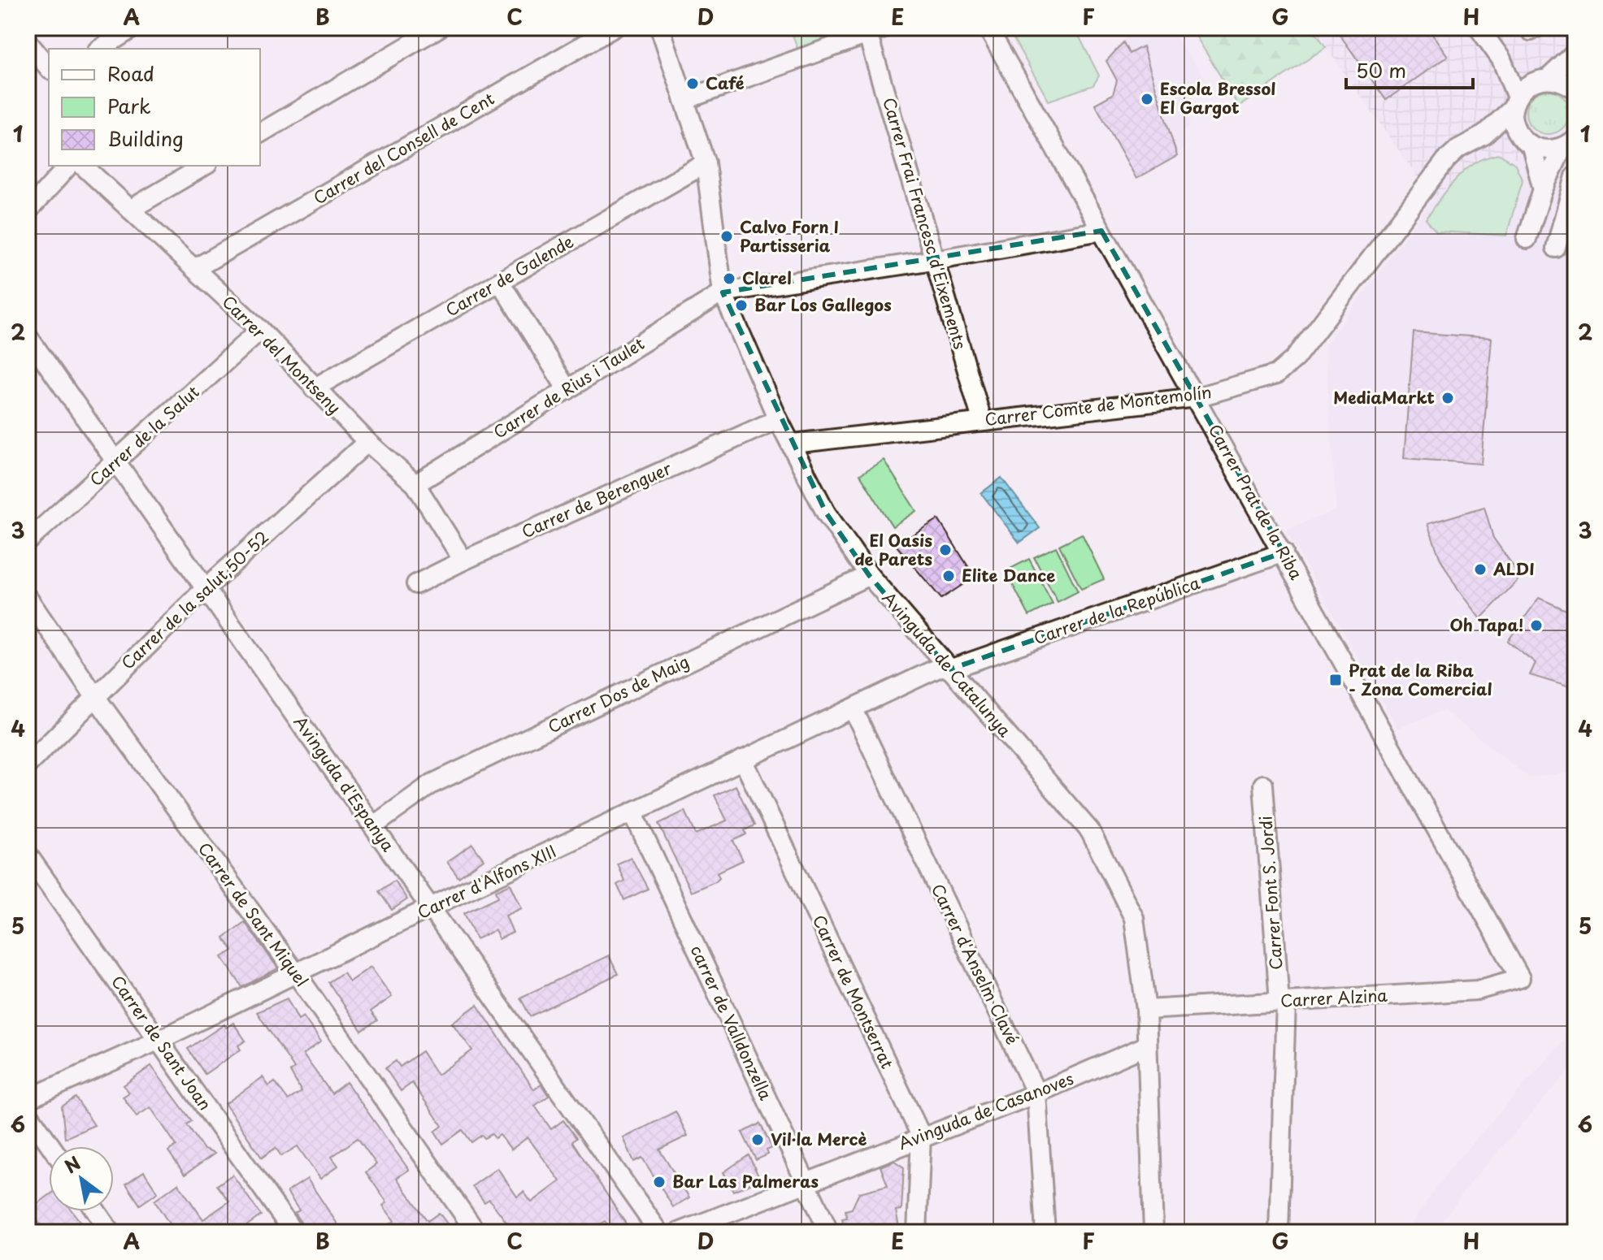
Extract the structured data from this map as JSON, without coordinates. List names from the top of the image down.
{
  "streets": {
    "street": [
      "Carrer del Consell de Cent",
      "Carrer Frai Francesc d'Eixements",
      "Carrer de Galende",
      "Carrer del Montseny",
      "Carrer de Rius i Taulet",
      "Carrer Comte de Montemolín",
      "Carrer de la Salut",
      "Carrer de Berenguer",
      "Carrer Prat de la Riba",
      "Carrer de la salut,50-52",
      "Carrer de la República",
      "Avinguda de Catalunya",
      "Carrer Dos de Maig",
      "Avinguda d'Espanya",
      "Carrer d'Alfons XIII",
      "Carrer Font S. Jordi",
      "Carrer de Sant Miquel",
      "Carrer d'Anselm Clavé",
      "Carrer de Montserrat",
      "Carrer Alzina",
      "carrer de Valldonzella",
      "Carrer de Sant Joan",
      "Avinguda de Casanoves"
    ]
  },
  "crossings": [
    ["Carrer del Consell de Cent", "Carrer del Montseny"],
    ["Carrer Frai Francesc d'Eixements", "Carrer Comte de Montemolín"],
    ["Carrer de Galende", "Carrer del Montseny"],
    ["Carrer de Galende", "Avinguda de Catalunya"],
    ["Carrer del Montseny", "Carrer de Rius i Taulet"],
    ["Carrer del Montseny", "Carrer de la Salut"],
    ["Carrer del Montseny", "Carrer de Berenguer"],
    ["Carrer del Montseny", "Carrer de la salut,50-52"],
    ["Carrer de Rius i Taulet", "Avinguda de Catalunya"],
    ["Carrer Comte de Montemolín", "Carrer Prat de la Riba"],
    ["Carrer Comte de Montemolín", "Avinguda de Catalunya"],
    ["Carrer de la Salut", "Avinguda d'Espanya"],
    ["Carrer de Berenguer", "Avinguda de Catalunya"],
    ["Carrer Prat de la Riba", "Carrer de la República"],
    ["Carrer Prat de la Riba", "Carrer Alzina"],
    ["Carrer de la salut,50-52", "Avinguda d'Espanya"],
    ["Carrer de la salut,50-52", "Carrer de Sant Miquel"],
    ["Carrer de la República", "Avinguda de Catalunya"],
    ["Carrer de la República", "Carrer d'Alfons XIII"],
    ["Avinguda de Catalunya", "Carrer Dos de Maig"],
    ["Avinguda de Catalunya", "Carrer d'Alfons XIII"],
    ["Avinguda de Catalunya", "Carrer Alzina"],
    ["Avinguda de Catalunya", "Avinguda de Casanoves"],
    ["Carrer Dos de Maig", "Avinguda d'Espanya"],
    ["Avinguda d'Espanya", "Carrer d'Alfons XIII"],
    ["Carrer d'Alfons XIII", "Carrer de Sant Miquel"],
    ["Carrer d'Alfons XIII", "Carrer d'Anselm Clavé"],
    ["Carrer d'Alfons XIII", "Carrer de Montserrat"],
    ["Carrer d'Alfons XIII", "carrer de Valldonzella"],
    ["Carrer d'Alfons XIII", "Carrer de Sant Joan"],
    ["Carrer Font S. Jordi", "Carrer Alzina"],
    ["Carrer d'Anselm Clavé", "Avinguda de Casanoves"],
    ["Carrer de Montserrat", "Avinguda de Casanoves"],
    ["carrer de Valldonzella", "Avinguda de Casanoves"]
  ],
  "places": {
    "other": [
      "Café",
      "Escola Bressol El Gargot",
      "Calvo Forn I Partisseria",
      "Clarel",
      "Bar Los Gallegos",
      "MediaMarkt",
      "El Oasis de Parets",
      "ALDI",
      "Elite Dance",
      "Oh Tapa!",
      "Vil·la Mercè",
      "Bar Las Palmeras"
    ],
    "transit": ["Prat de la Riba - Zona Comercial"]
  },
  "legend": ["Road", "Park", "Building"],
  "scale_bar": "50 m",
  "north": "top left",
  "grid": {
    "columns": [
      "A",
      "B",
      "C",
      "D",
      "E",
      "F",
      "G",
      "H"
    ],
    "rows": [
      "1",
      "2",
      "3",
      "4",
      "5",
      "6"
    ]
  }
}
